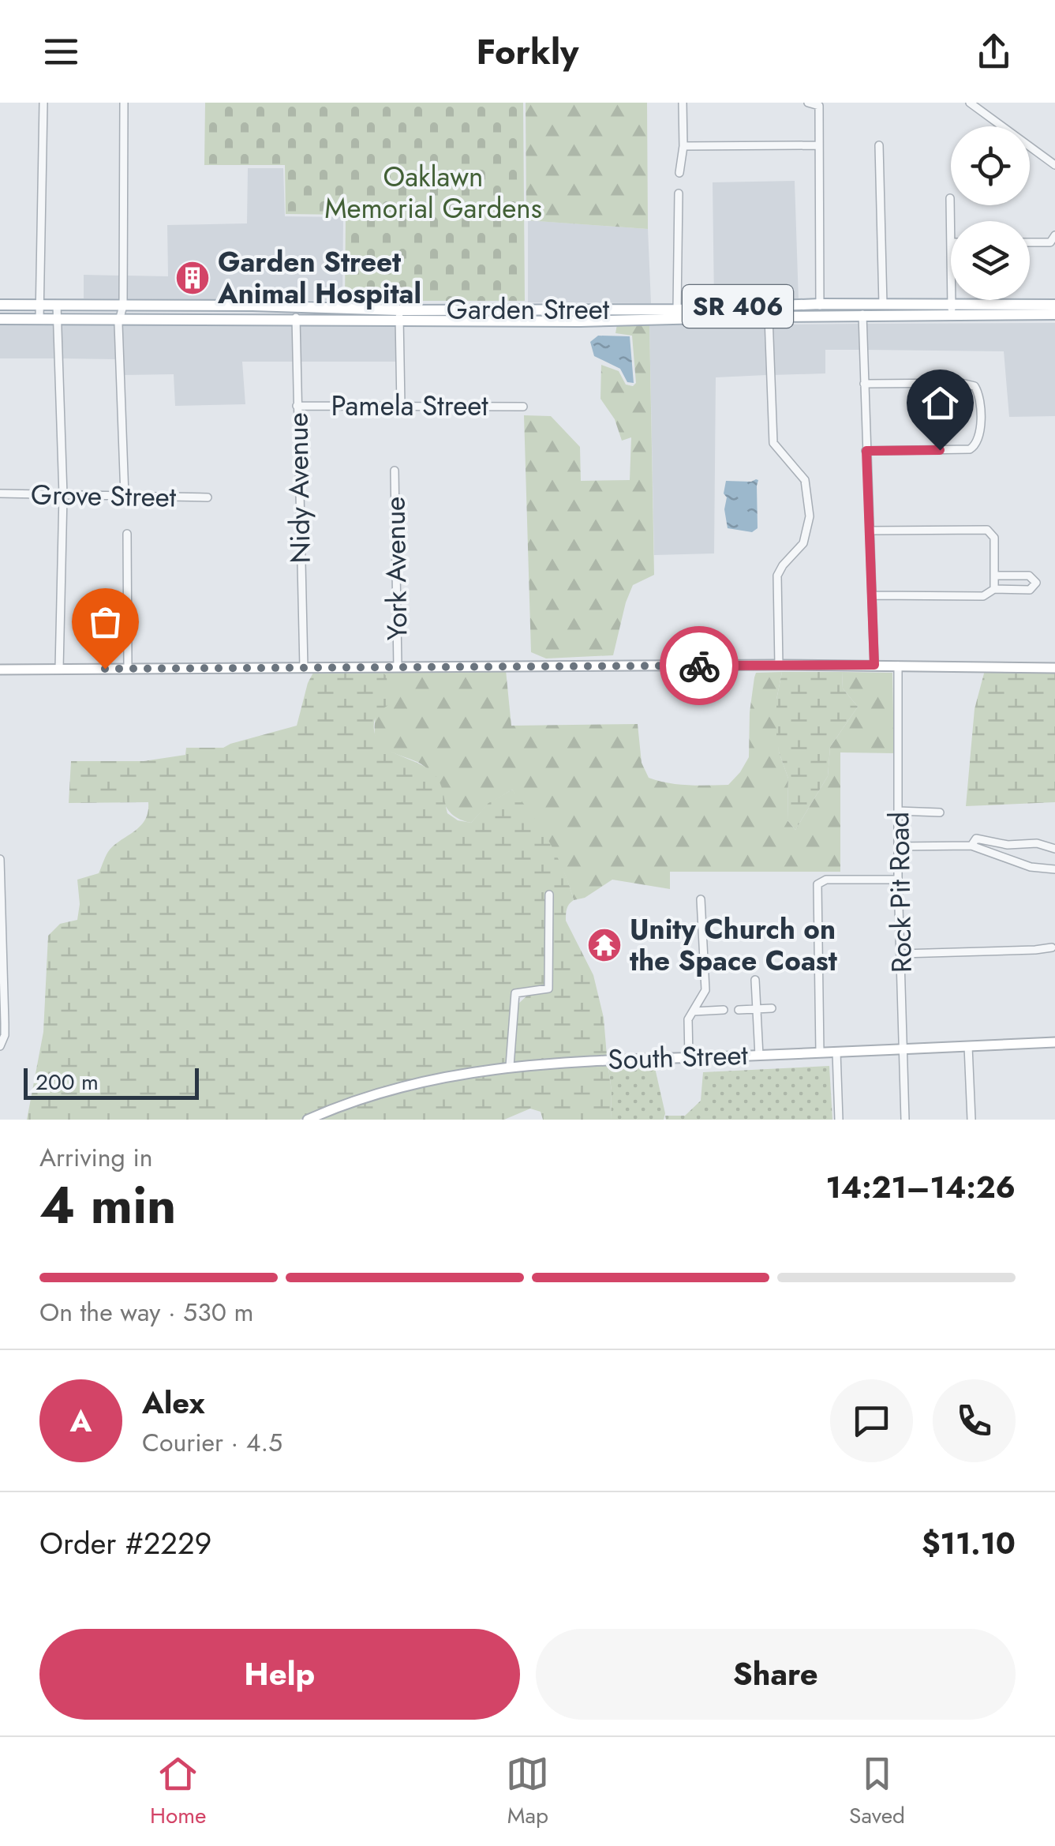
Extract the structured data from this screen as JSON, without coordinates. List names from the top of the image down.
{
  "streets": {
    "main road": ["SR 406", "Garden Street"],
    "street": [
      "Pamela Street",
      "Nidy Avenue",
      "Grove Street",
      "York Avenue",
      "Rock Pit Road",
      "South Street"
    ]
  },
  "crossings": [
    ["Garden Street", "Nidy Avenue"],
    ["Pamela Street", "Nidy Avenue"],
    ["Rock Pit Road", "South Street"]
  ],
  "parks": ["Oaklawn Memorial Gardens"],
  "places": {
    "building": ["Garden Street Animal Hospital"],
    "temple": ["Unity Church on the Space Coast"]
  },
  "scale_bar": "200 m",
  "page": {
    "header": "Forkly",
    "scale": "200 m",
    "heading": ["4 min", "Arriving in", "14:21–14:26"],
    "panel": [
      "Alex",
      "Courier · 4.5",
      "Order #2229",
      "$11.10"
    ],
    "bar": "On the way · 530 m",
    "round": "A",
    "buttons": ["Help", "Share"],
    "tabs": ["Home", "Map", "Saved"]
  }
}
